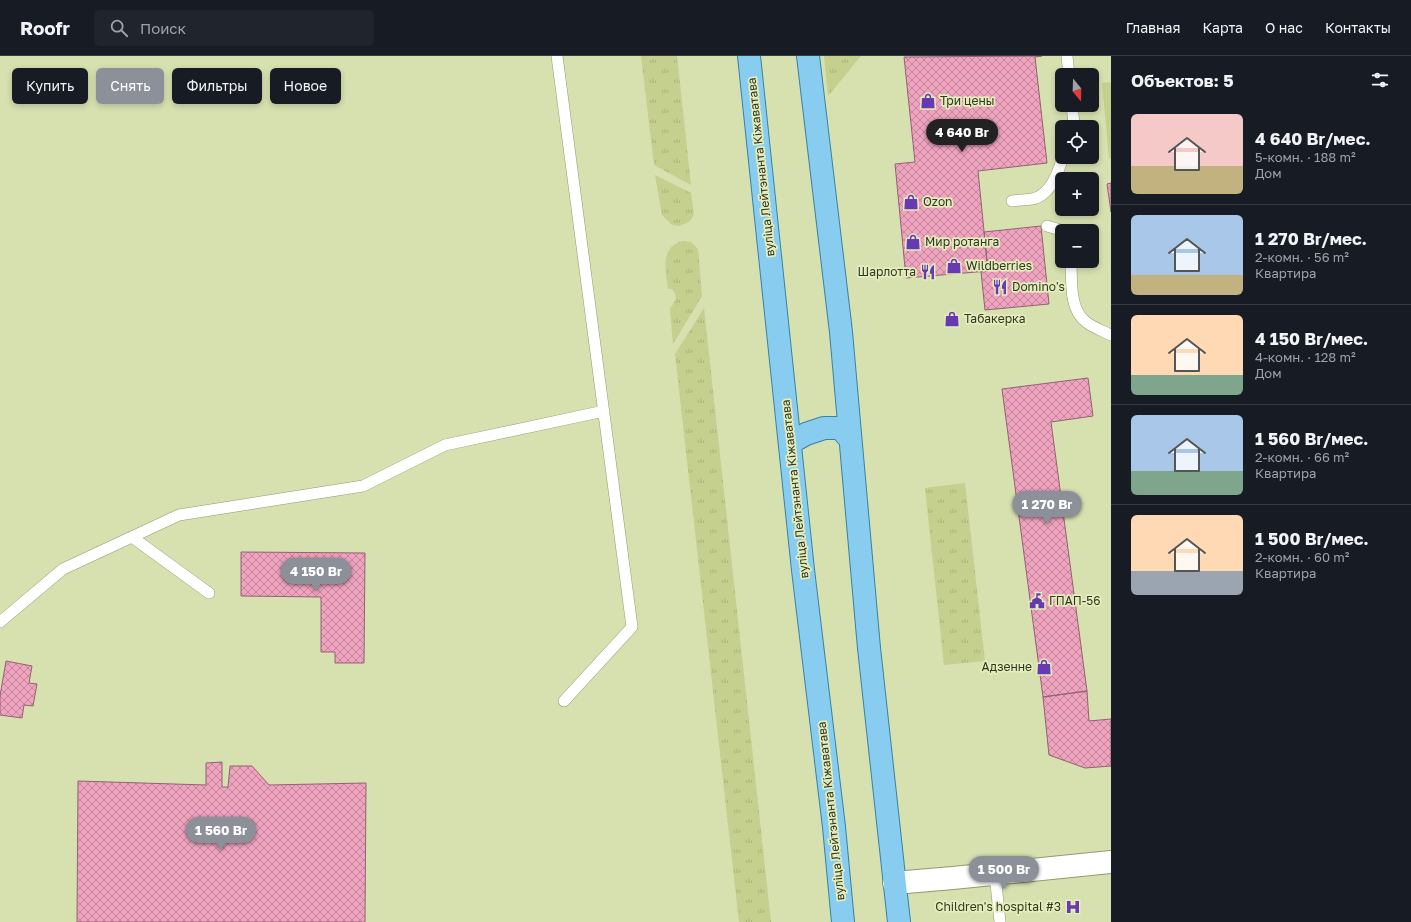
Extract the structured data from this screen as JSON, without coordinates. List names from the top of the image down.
{
  "streets": {
    "main road": ["вуліца Лейтэнанта Кіжаватава"]
  },
  "places": {
    "shop": [
      "Три цены",
      "Ozon",
      "Мир ротанга",
      "Wildberries",
      "Табакерка",
      "Адзенне"
    ],
    "restaurant": ["Шарлотта", "Domino's"],
    "public building": ["ГПАП-56"],
    "hospital": ["Children's hospital #3"]
  },
  "north": "bottom",
  "page": {
    "header": "Roofr",
    "search": "Поиск",
    "nav": [
      "Главная",
      "Карта",
      "О нас",
      "Контакты"
    ],
    "heading": "Объектов: 5",
    "map_buttons": ["+", "−"],
    "chip": [
      "Купить",
      "Снять",
      "Фильтры",
      "Новое"
    ],
    "list": [
      {
        "name": "4 640 Br/мес.",
        "note": "5-комн. · 188 m² · Дом"
      },
      {
        "name": "1 270 Br/мес.",
        "note": "2-комн. · 56 m² · Квартира"
      },
      {
        "name": "4 150 Br/мес.",
        "note": "4-комн. · 128 m² · Дом"
      },
      {
        "name": "1 560 Br/мес.",
        "note": "2-комн. · 66 m² · Квартира"
      },
      {
        "name": "1 500 Br/мес.",
        "note": "2-комн. · 60 m² · Квартира"
      }
    ],
    "price": [
      "4 640 Br",
      "1 270 Br",
      "4 150 Br",
      "1 560 Br",
      "1 500 Br"
    ]
  }
}
